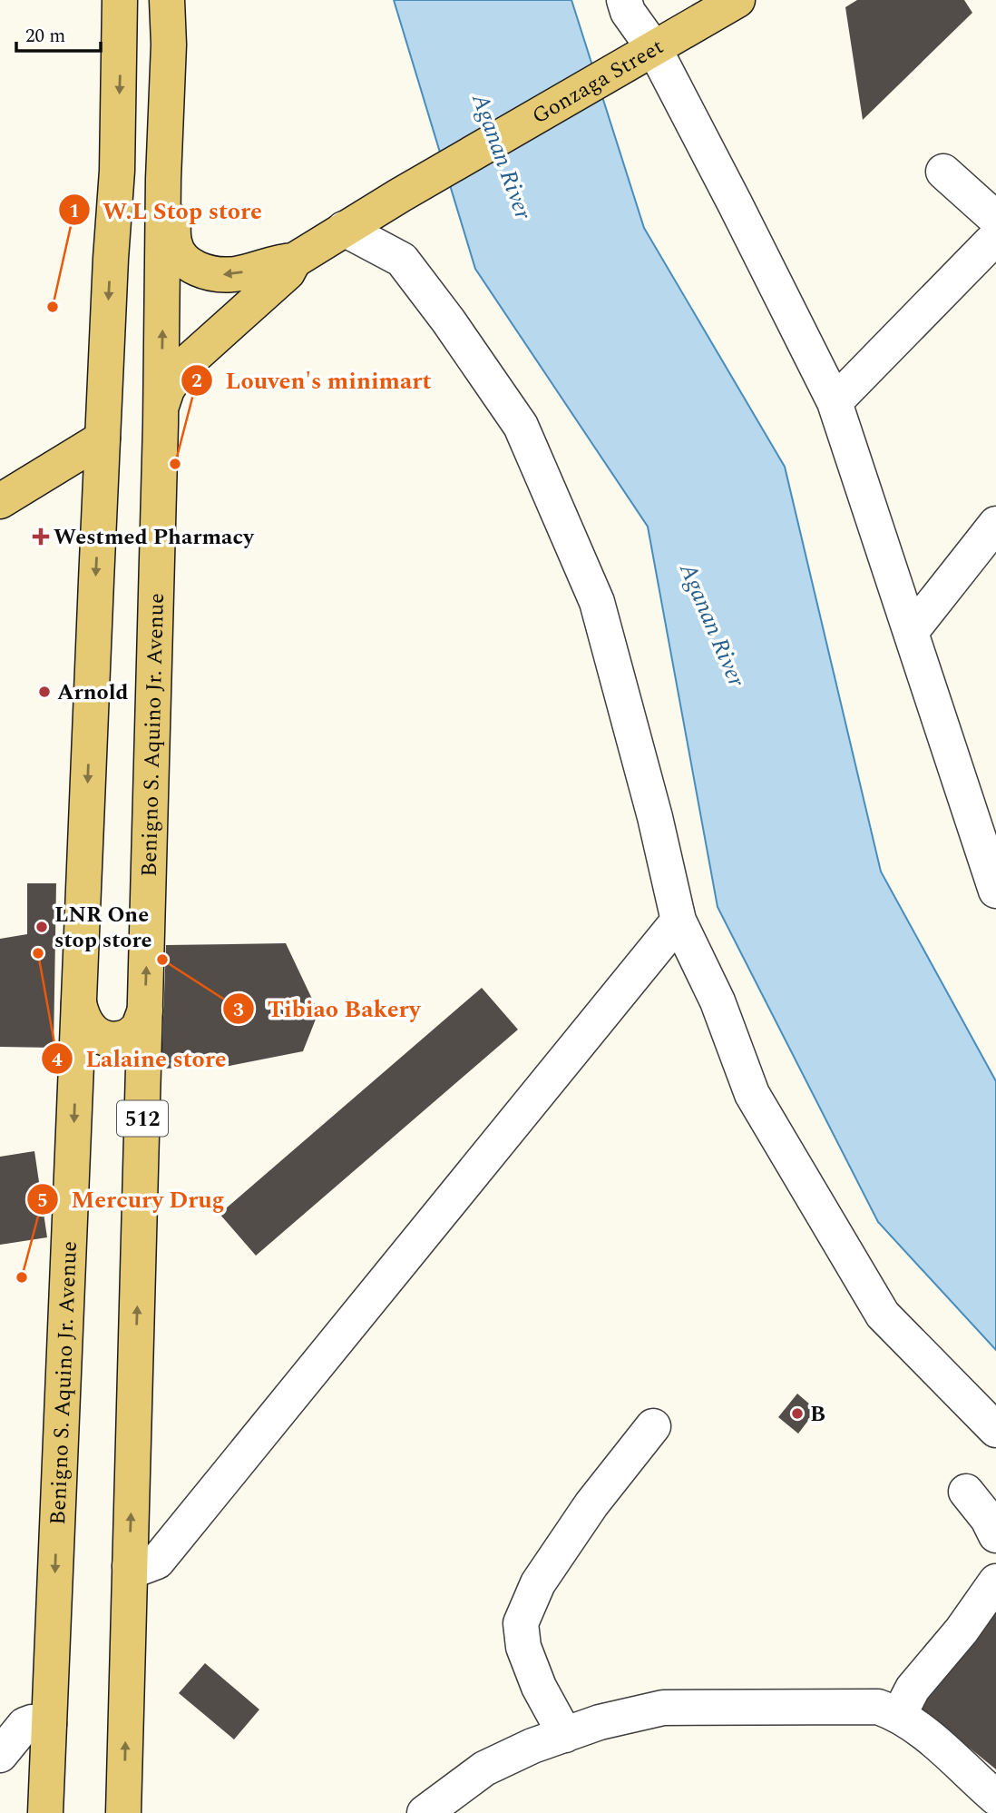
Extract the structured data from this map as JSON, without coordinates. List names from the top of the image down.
{
  "streets": {
    "main road": ["Gonzaga Street", "Benigno S. Aquino Jr. Avenue", "512"]
  },
  "water": ["Aganan River"],
  "places": {
    "other": [
      "W.L Stop store",
      "Louven's minimart",
      "Arnold",
      "LNR One stop store",
      "Lalaine store",
      "Tibiao Bakery",
      "Mercury Drug",
      "B"
    ],
    "health": ["Westmed Pharmacy"]
  },
  "scale_bar": "20 m"
}
